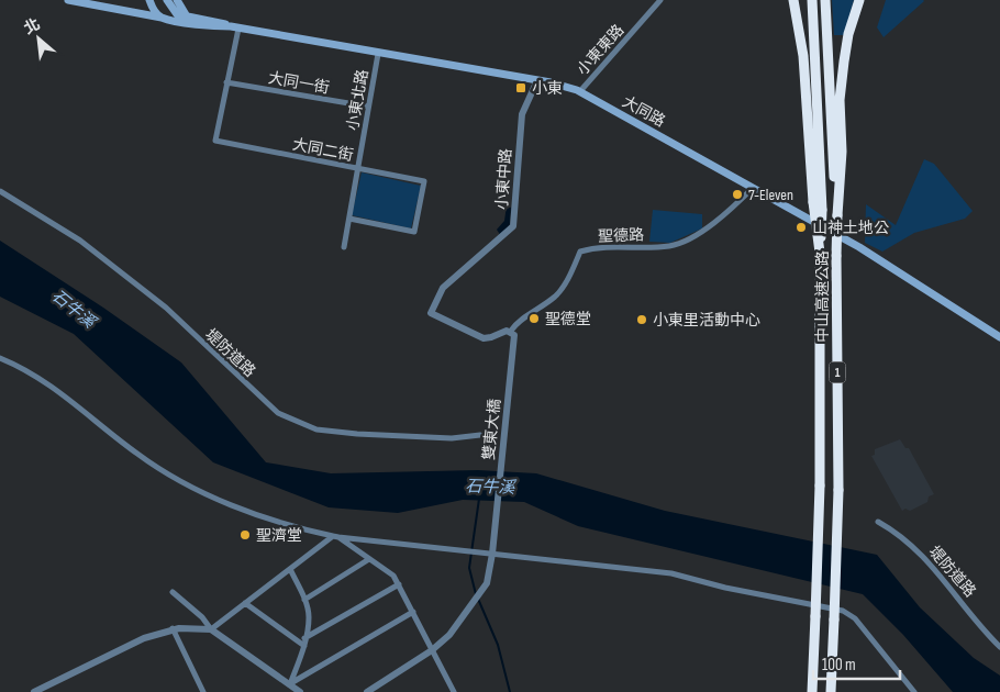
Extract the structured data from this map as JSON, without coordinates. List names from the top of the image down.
{
  "streets": {
    "highway": ["中山高速公路", "1"],
    "main road": ["大同路"],
    "street": [
      "小東東路",
      "大同一街",
      "小東北路",
      "大同二街",
      "小東中路",
      "聖德路",
      "堤防道路",
      "雙東大橋"
    ]
  },
  "crossings": [
    ["小東東路", "大同路"],
    ["大同一街", "小東北路"],
    ["大同一街", "大同二街"],
    ["小東北路", "大同路"],
    ["小東北路", "大同二街"],
    ["大同路", "大同二街"],
    ["大同路", "小東中路"],
    ["大同路", "聖德路"],
    ["小東中路", "聖德路"],
    ["小東中路", "雙東大橋"],
    ["聖德路", "雙東大橋"]
  ],
  "water": ["石牛溪"],
  "places": {
    "transit": ["小東"],
    "other": [
      "7-Eleven",
      "山神土地公",
      "聖德堂",
      "小東里活動中心",
      "聖濟堂"
    ]
  },
  "scale_bar": "100 m",
  "north": "top left"
}
